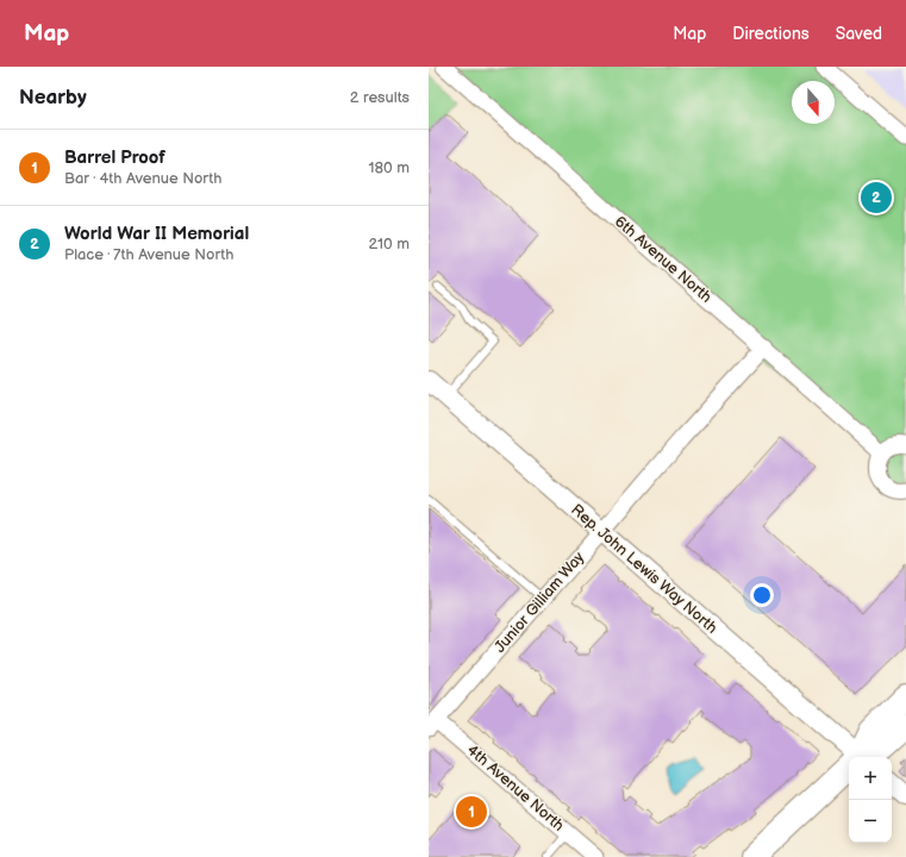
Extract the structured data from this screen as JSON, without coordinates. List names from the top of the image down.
{
  "streets": {
    "street": [
      "6th Avenue North",
      "Rep. John Lewis Way North",
      "Junior Gilliam Way",
      "4th Avenue North"
    ]
  },
  "crossings": [
    ["6th Avenue North", "Junior Gilliam Way"],
    ["Rep. John Lewis Way North", "Junior Gilliam Way"],
    ["Junior Gilliam Way", "4th Avenue North"]
  ],
  "north": "bottom",
  "page": {
    "header": "Map",
    "nav": ["Map", "Directions", "Saved"],
    "heading": ["Nearby", "2 results"],
    "list": [
      {
        "mark": "1",
        "name": "Barrel Proof",
        "note": "Bar · 4th Avenue North",
        "value": "180 m"
      },
      {
        "mark": "2",
        "name": "World War II Memorial",
        "note": "Place · 7th Avenue North",
        "value": "210 m"
      }
    ],
    "pins": ["2", "1"],
    "map_buttons": ["+", "−"]
  }
}
